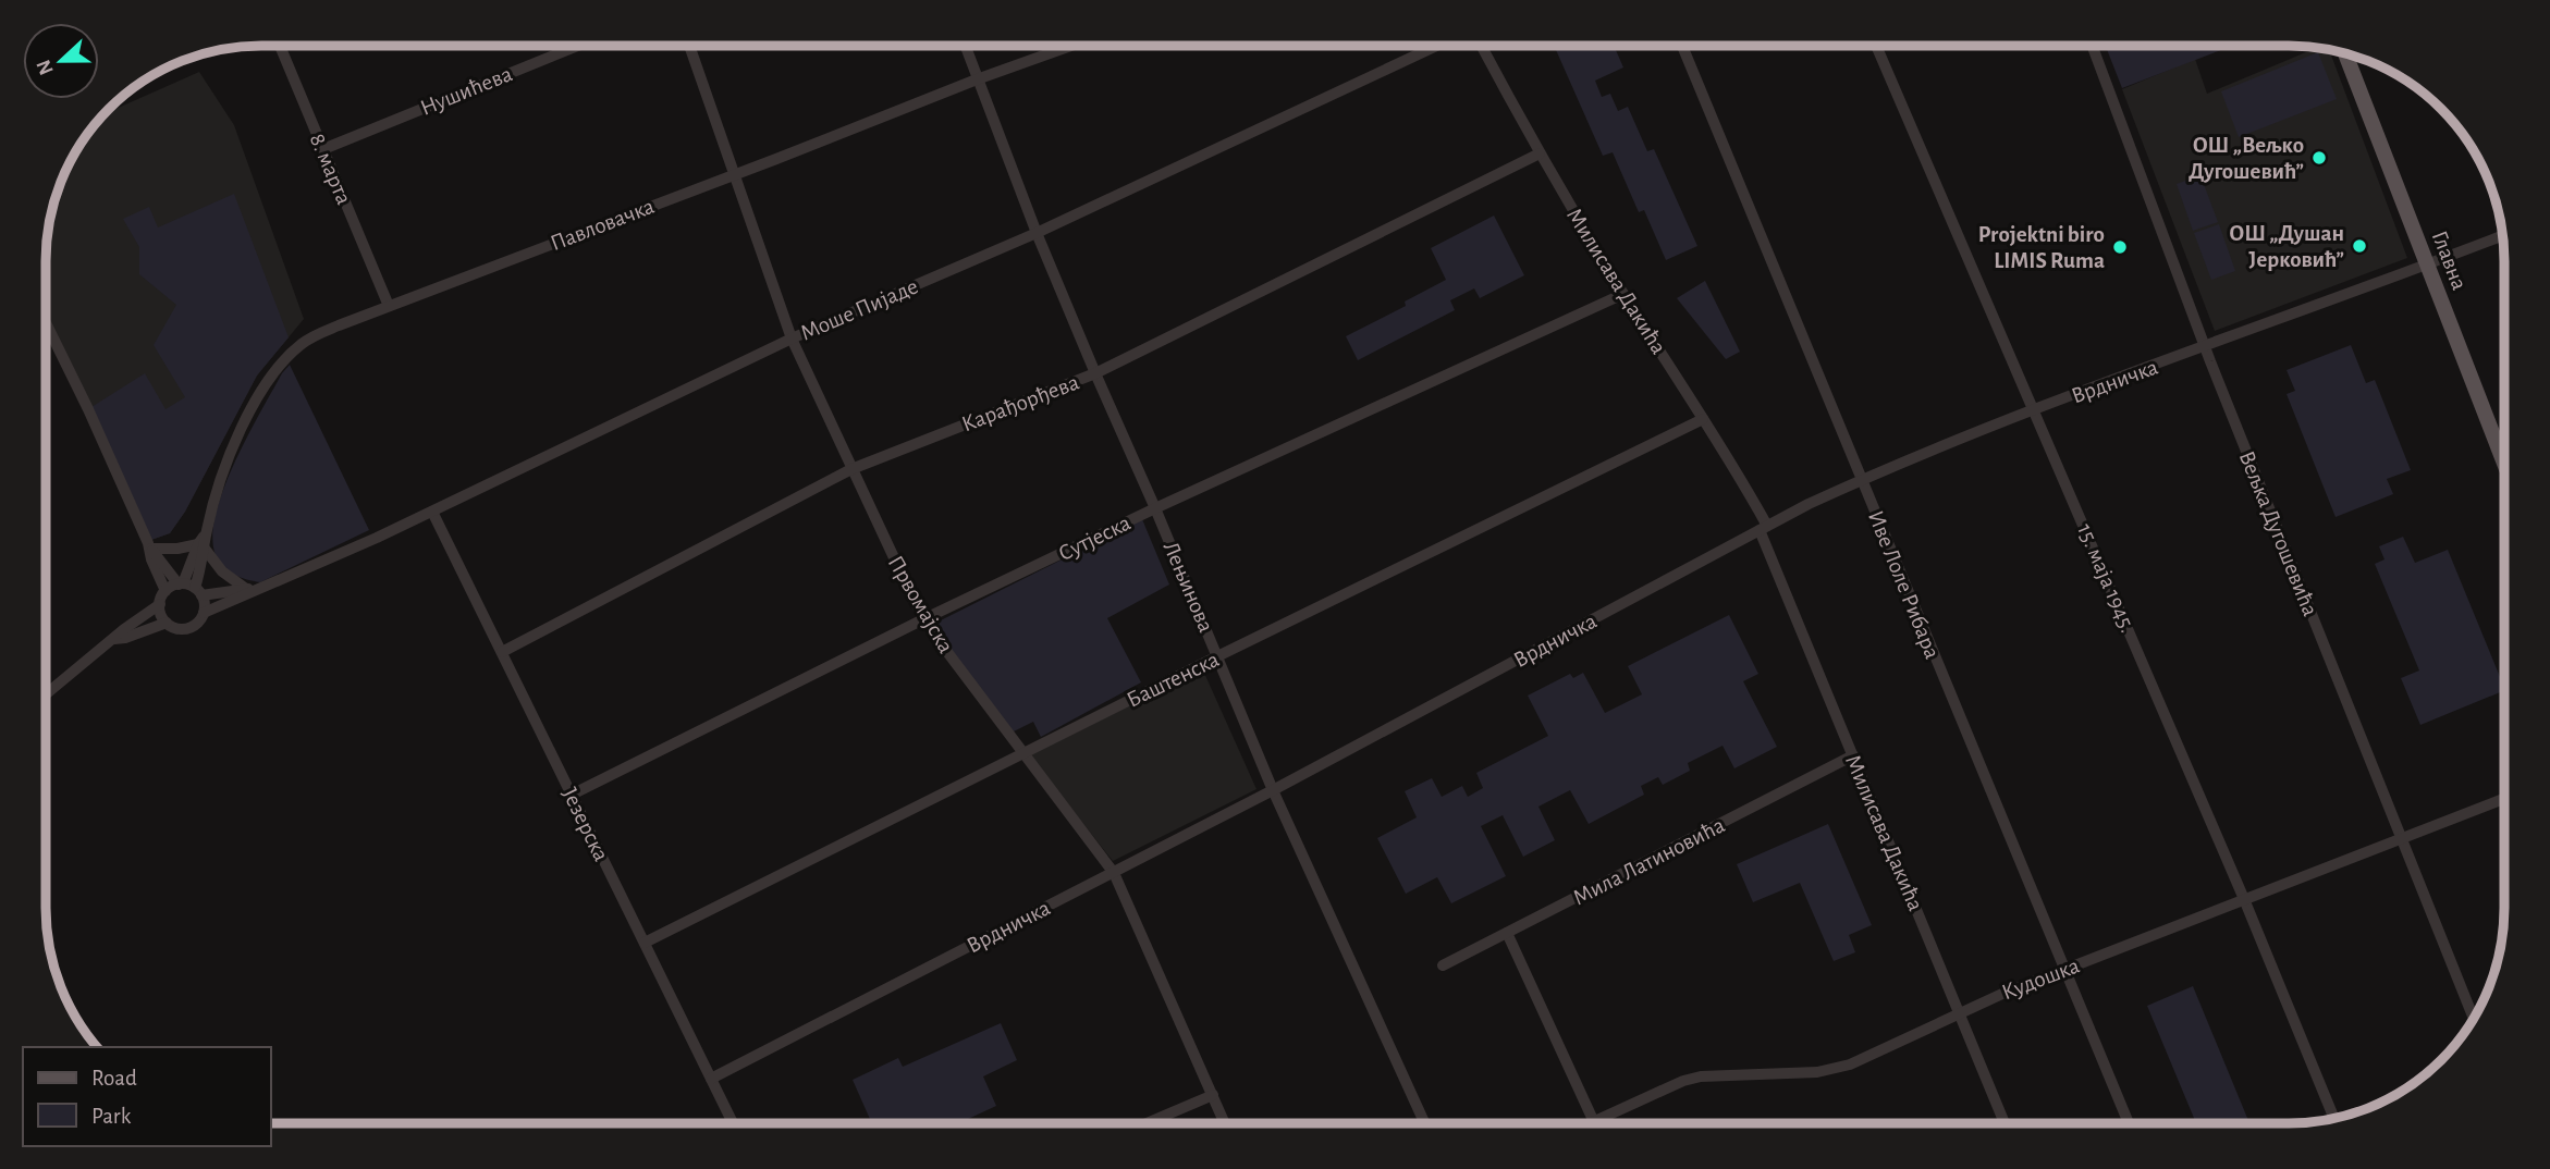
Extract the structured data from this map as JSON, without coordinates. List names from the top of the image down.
{
  "streets": {
    "main road": ["Главна"],
    "street": [
      "Нушићева",
      "8. марта",
      "Павловачка",
      "Милисава Дакића",
      "Моше Пијаде",
      "Врдничка",
      "Карађорђева",
      "Вељка Дугошевића",
      "Сутјеска",
      "15. маја 1945.",
      "Иве Лоле Рибара",
      "Лењинова",
      "Првомајска",
      "Баштенска",
      "Језерска",
      "Мила Латиновића",
      "Кудошка"
    ]
  },
  "crossings": [
    ["Нушићева", "8. марта"],
    ["8. марта", "Павловачка"],
    ["Павловачка", "Моше Пијаде"],
    ["Павловачка", "Лењинова"],
    ["Павловачка", "Првомајска"],
    ["Главна", "Врдничка"],
    ["Милисава Дакића", "Врдничка"],
    ["Милисава Дакића", "Карађорђева"],
    ["Милисава Дакића", "Сутјеска"],
    ["Милисава Дакића", "Баштенска"],
    ["Милисава Дакића", "Мила Латиновића"],
    ["Милисава Дакића", "Кудошка"],
    ["Моше Пијаде", "Лењинова"],
    ["Моше Пијаде", "Првомајска"],
    ["Моше Пијаде", "Језерска"],
    ["Врдничка", "Вељка Дугошевића"],
    ["Врдничка", "15. маја 1945."],
    ["Врдничка", "Иве Лоле Рибара"],
    ["Врдничка", "Лењинова"],
    ["Врдничка", "Првомајска"],
    ["Врдничка", "Језерска"],
    ["Карађорђева", "Лењинова"],
    ["Карађорђева", "Првомајска"],
    ["Карађорђева", "Језерска"],
    ["Вељка Дугошевића", "Кудошка"],
    ["Сутјеска", "Лењинова"],
    ["Сутјеска", "Првомајска"],
    ["Сутјеска", "Језерска"],
    ["15. маја 1945.", "Кудошка"],
    ["Иве Лоле Рибара", "Кудошка"],
    ["Лењинова", "Баштенска"],
    ["Првомајска", "Баштенска"],
    ["Баштенска", "Језерска"]
  ],
  "places": ["ОШ „Вељко Дугошевић”", "ОШ „Душан Јерковић”", "Projektni biro LIMIS Ruma"],
  "legend": ["Road", "Park"],
  "north": "left"
}
